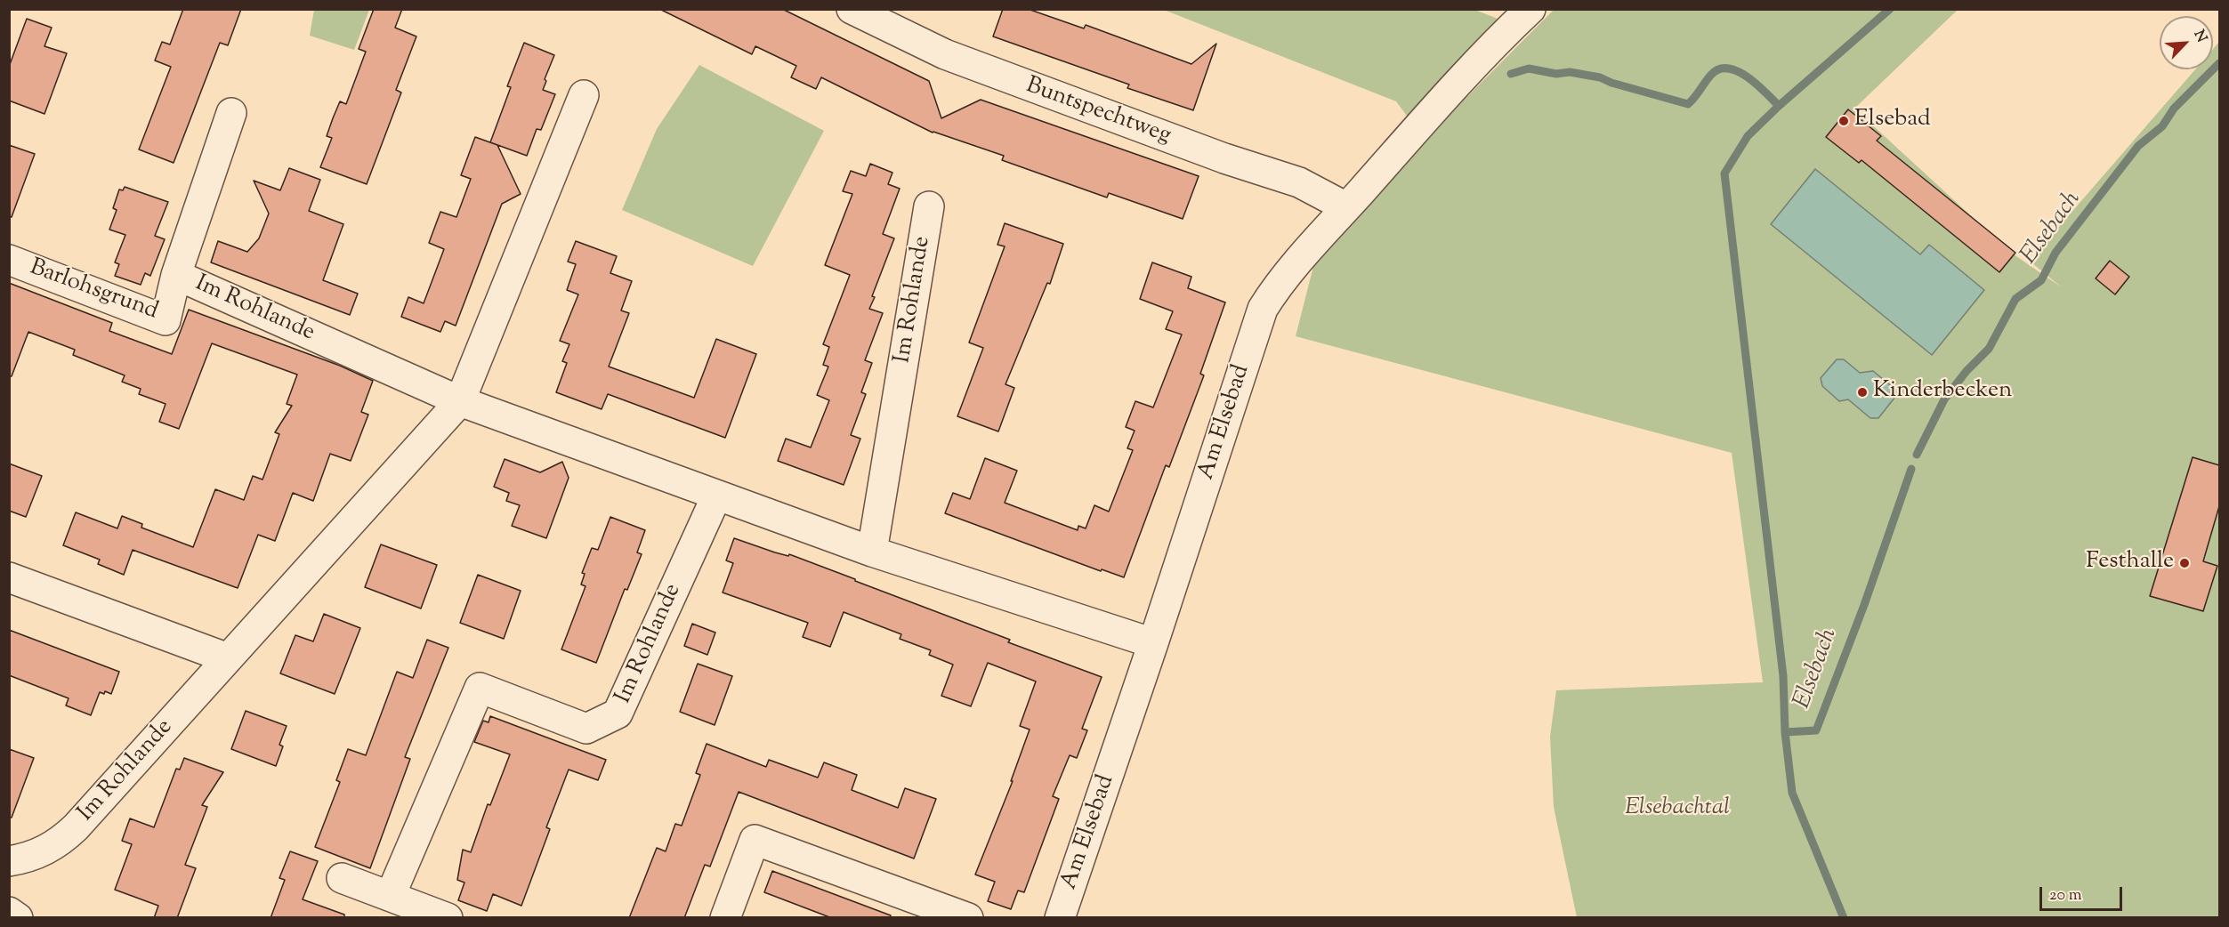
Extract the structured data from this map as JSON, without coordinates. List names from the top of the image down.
{
  "streets": {
    "street": [
      "Buntspechtweg",
      "Barlohsgrund",
      "Im Rohlande",
      "Am Elsebad"
    ]
  },
  "crossings": [
    ["Buntspechtweg", "Am Elsebad"],
    ["Barlohsgrund", "Im Rohlande"],
    ["Im Rohlande", "Am Elsebad"]
  ],
  "water": ["Elsebach"],
  "parks": ["Elsebachtal"],
  "places": ["Elsebad", "Kinderbecken", "Festhalle"],
  "scale_bar": "20 m",
  "north": "top right"
}
